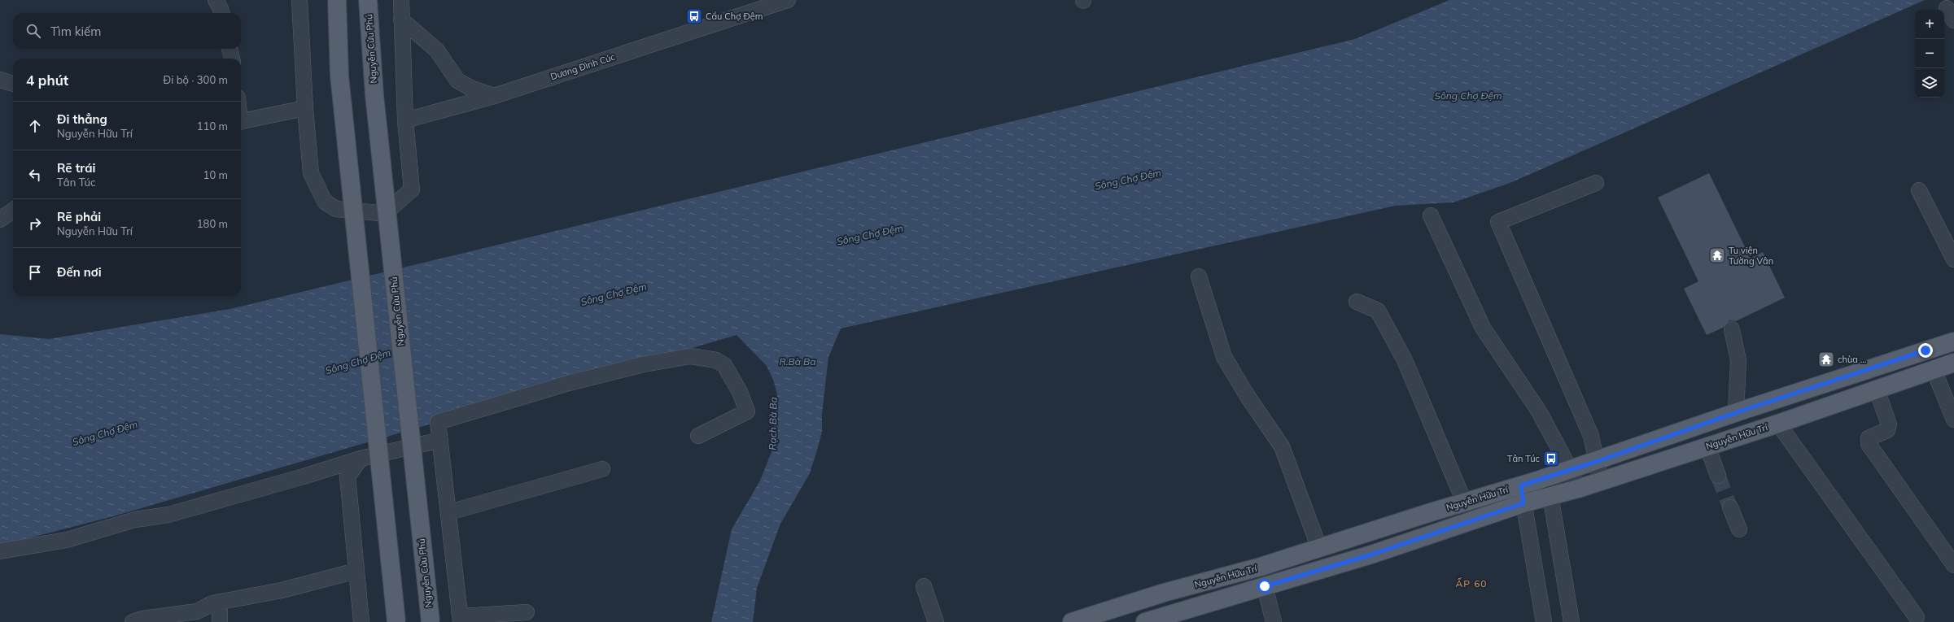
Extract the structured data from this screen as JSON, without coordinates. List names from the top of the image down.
{
  "streets": {
    "main road": ["Nguyễn Cửu Phú", "Nguyễn Hữu Trí"],
    "street": ["Dương Đình Cúc"]
  },
  "districts": ["ẤP 60"],
  "water": ["Sông Chợ Đệm", "R.Bà Ba", "Rạch Bà Ba"],
  "places": {
    "bus stop": ["Cầu Chợ Đệm", "Tân Túc"],
    "temple": ["Tu viện Tường Vân", "chùa …"]
  },
  "page": {
    "map_buttons": ["+", "−"],
    "search": "Tìm kiếm",
    "heading": ["4 phút", "Đi bộ · 300 m"],
    "list": [
      ["Đi thẳng", "Nguyễn Hữu Trí", "110 m"],
      ["Rẽ trái", "Tân Túc", "10 m"],
      ["Rẽ phải", "Nguyễn Hữu Trí", "180 m"],
      "Đến nơi"
    ]
  }
}
